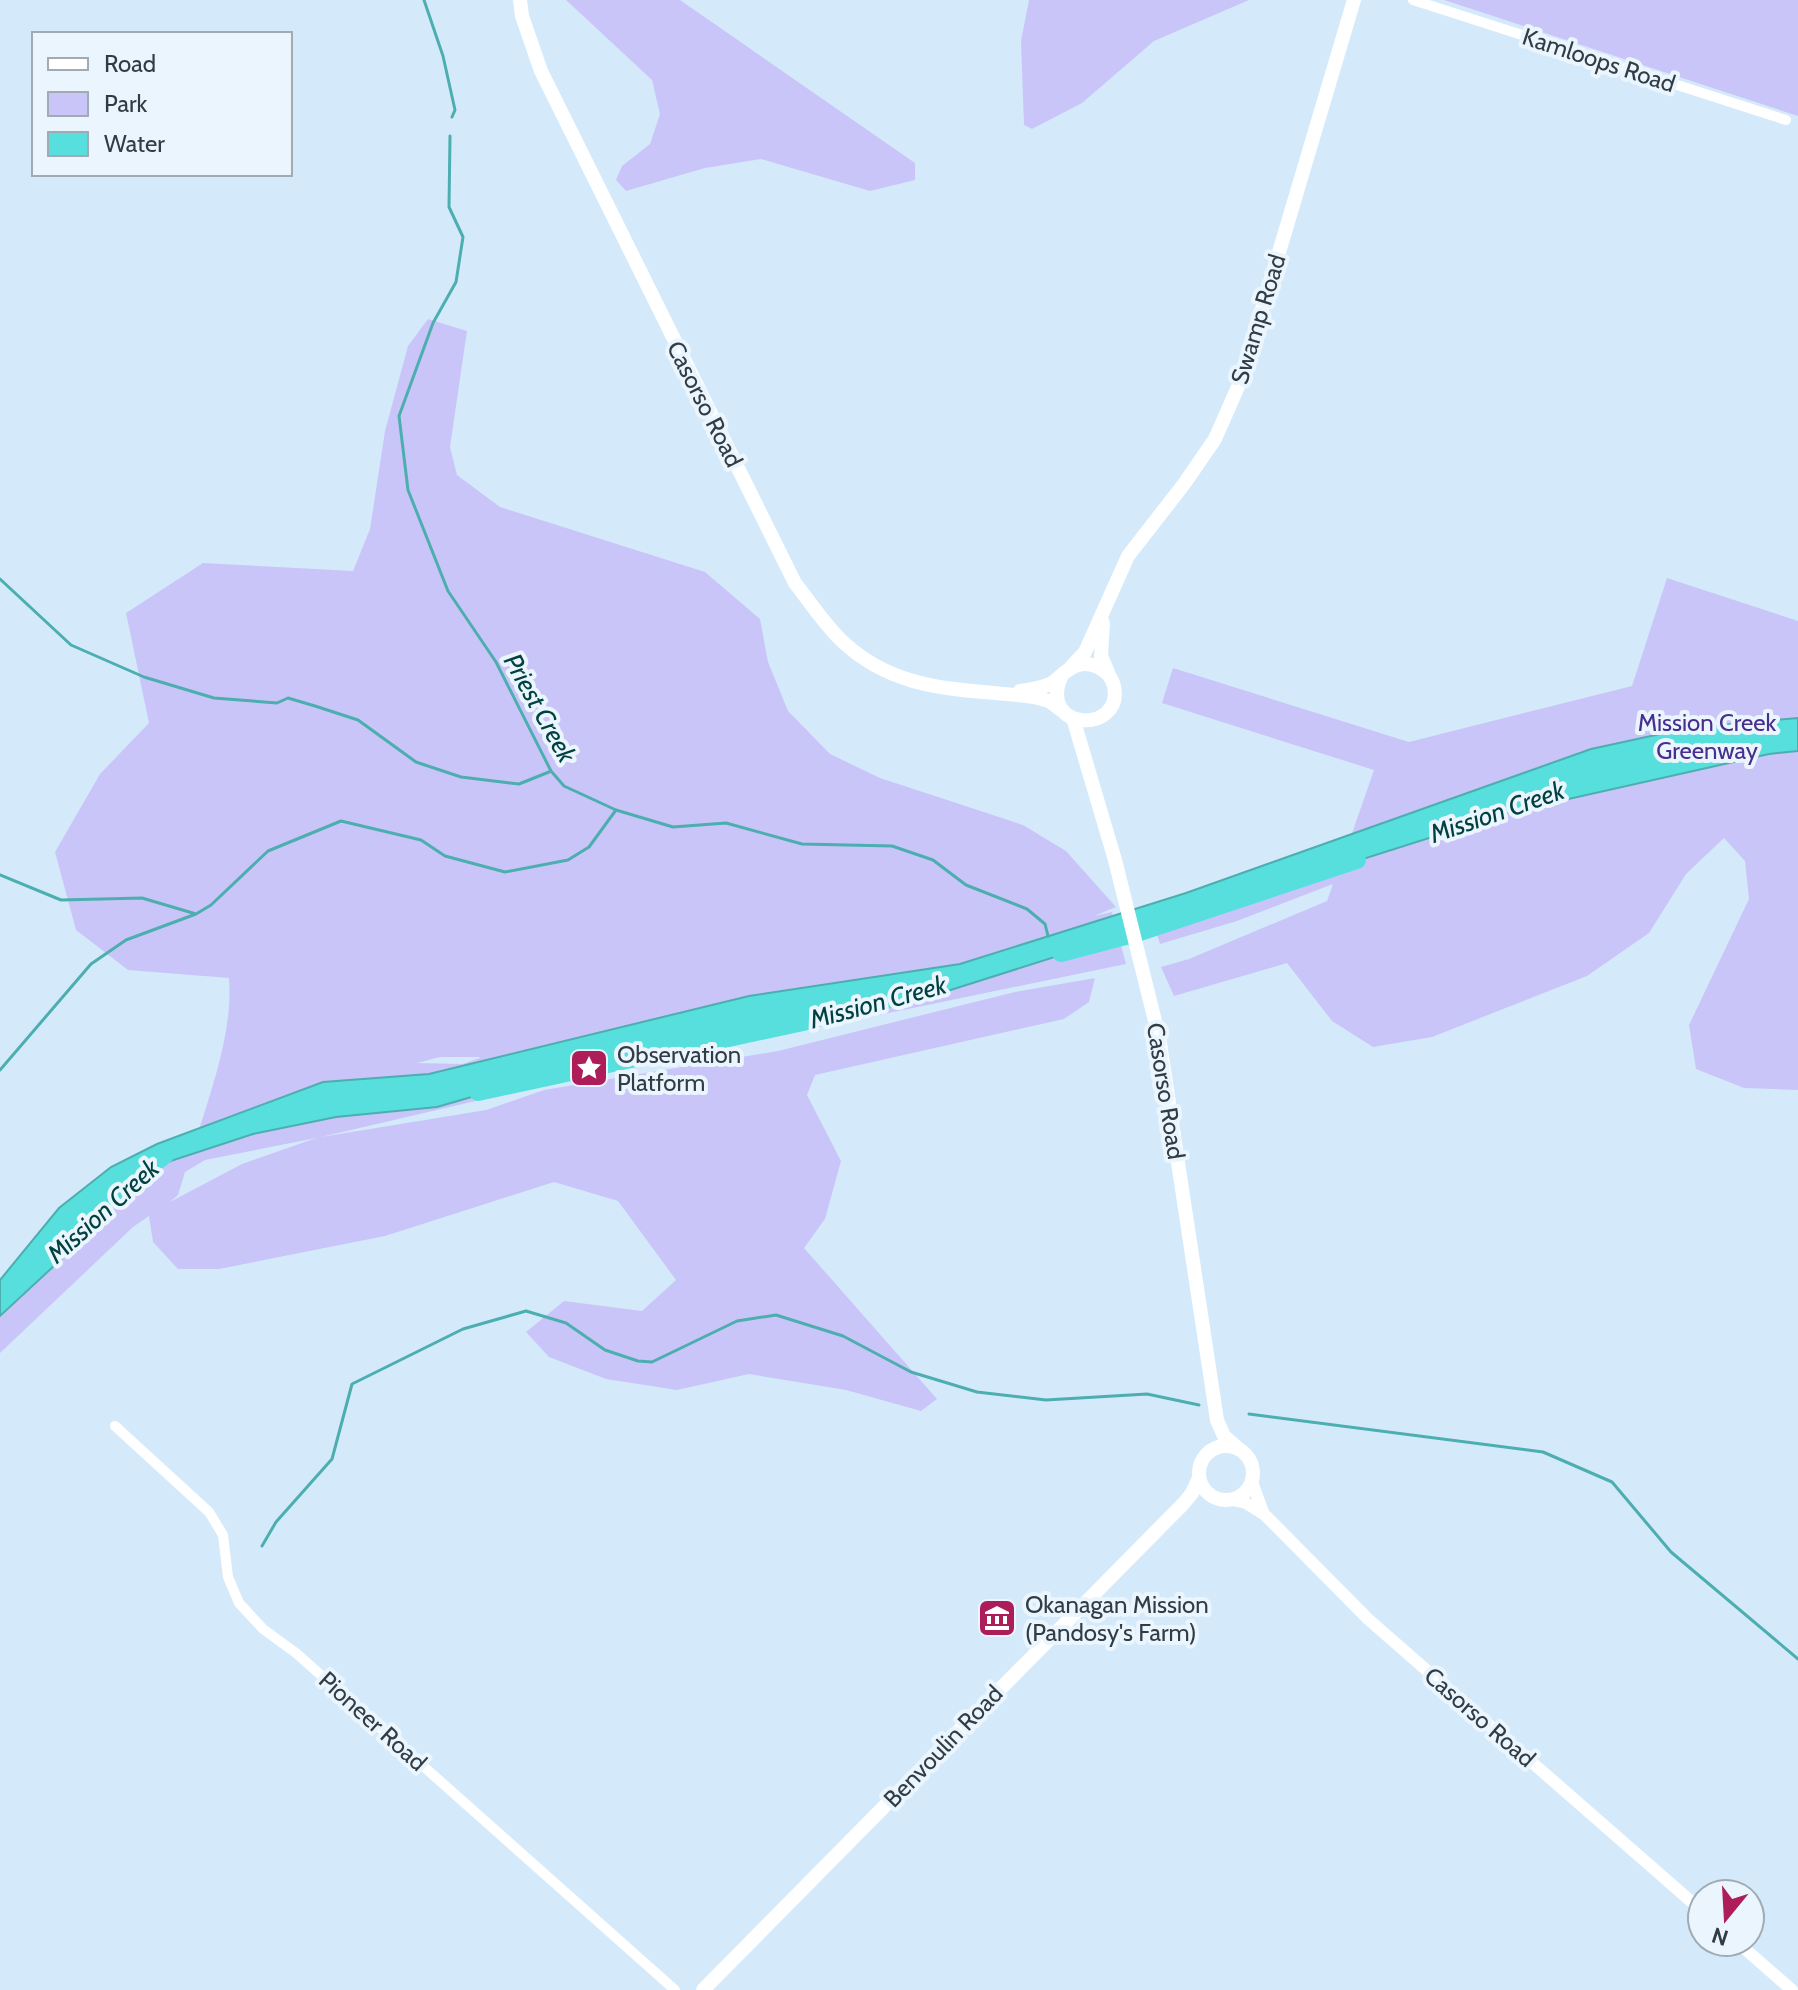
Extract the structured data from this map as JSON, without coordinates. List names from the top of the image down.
{
  "streets": {
    "main road": ["Swamp Road", "Casorso Road", "Benvoulin Road"],
    "street": ["Kamloops Road", "Pioneer Road"]
  },
  "crossings": [
    ["Swamp Road", "Casorso Road"],
    ["Casorso Road", "Benvoulin Road"]
  ],
  "water": ["Priest Creek", "Mission Creek"],
  "parks": ["Mission Creek Greenway"],
  "places": {
    "place": ["Observation Platform"],
    "museum": ["Okanagan Mission (Pandosy's Farm)"]
  },
  "legend": ["Road", "Park", "Water"],
  "north": "bottom"
}
